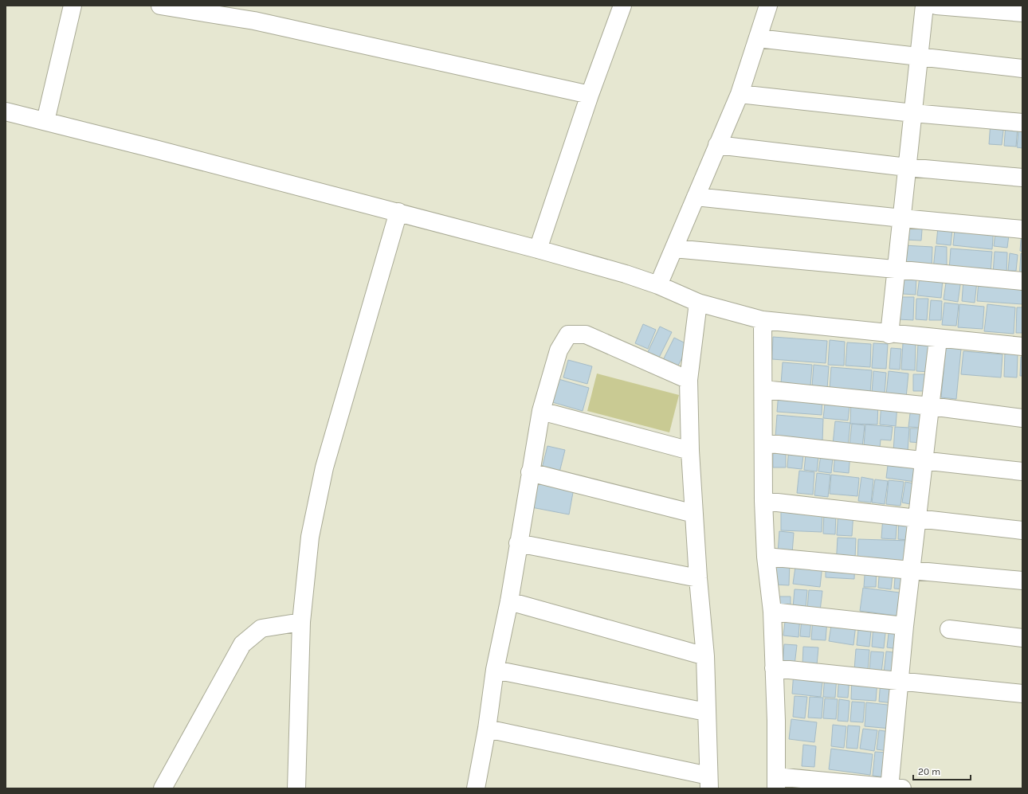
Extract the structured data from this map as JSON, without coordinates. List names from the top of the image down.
{
  "scale_bar": "20 m"
}
